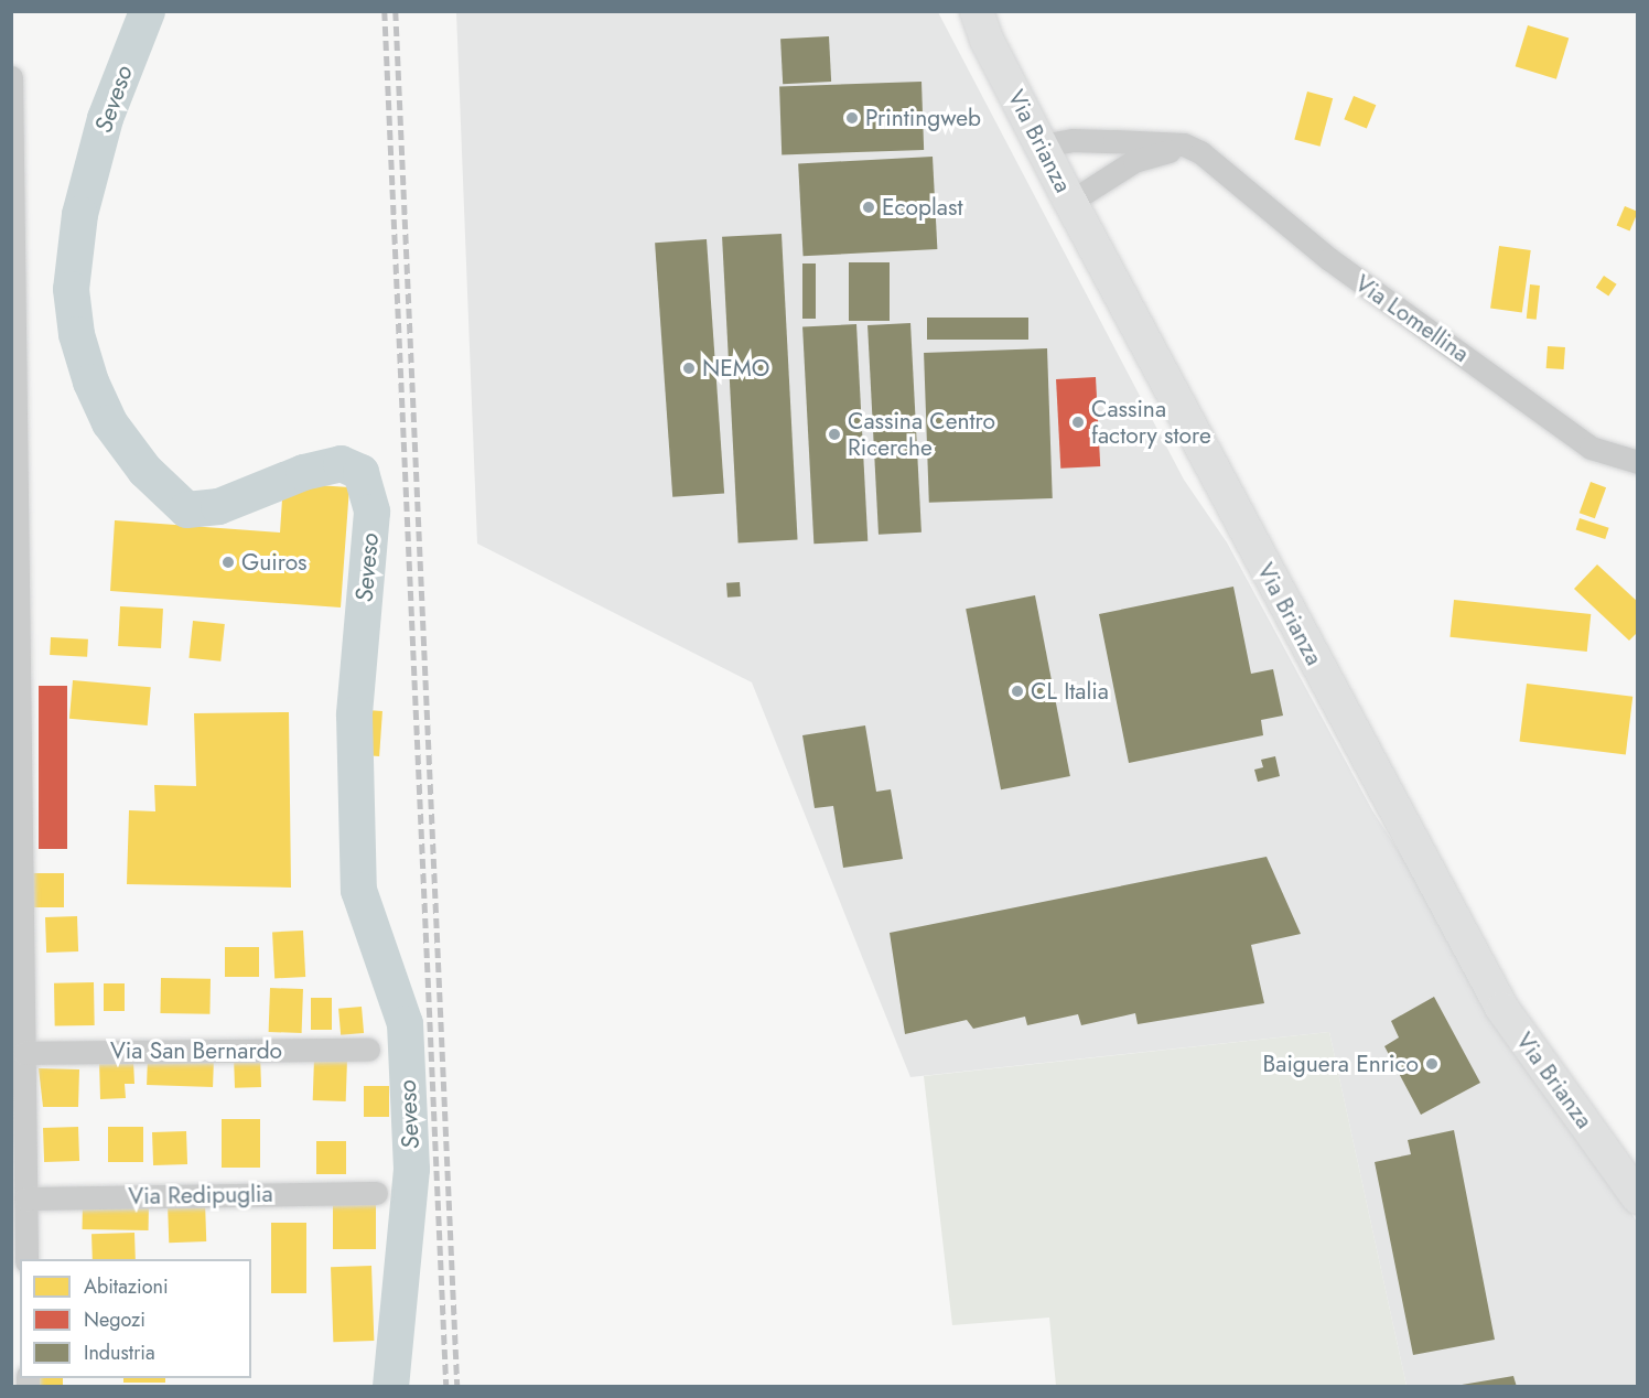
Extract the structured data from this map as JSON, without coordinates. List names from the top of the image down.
{
  "streets": {
    "street": [
      "Via Brianza",
      "Via Lomellina",
      "Via San Bernardo",
      "Via Redipuglia"
    ]
  },
  "crossings": [
    ["Via Brianza", "Via Lomellina"]
  ],
  "water": ["Seveso"],
  "places": [
    "Printingweb",
    "Ecoplast",
    "NEMO",
    "Cassina factory store",
    "Cassina Centro Ricerche",
    "Guiros",
    "CL Italia",
    "Baiguera Enrico"
  ],
  "legend": ["Abitazioni", "Negozi", "Industria"]
}
